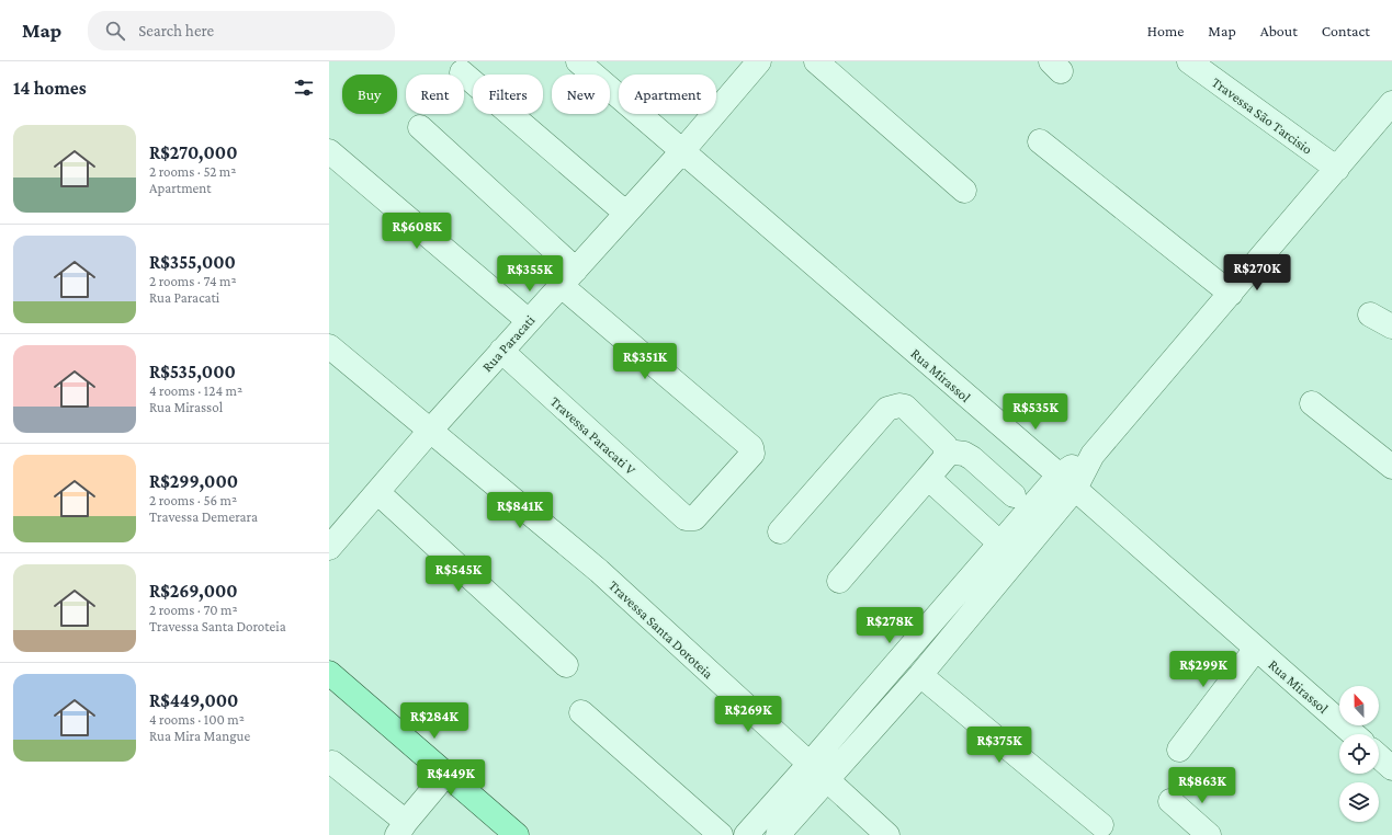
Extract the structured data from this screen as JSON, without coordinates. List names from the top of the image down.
{
  "streets": {
    "street": [
      "Travessa São Tarcisio",
      "Rua Paracati",
      "Rua Mirassol",
      "Travessa Paracati V",
      "Travessa Santa Doroteia"
    ]
  },
  "crossings": [
    ["Rua Paracati", "Rua Mirassol"],
    ["Rua Paracati", "Travessa Paracati V"],
    ["Rua Paracati", "Travessa Santa Doroteia"]
  ],
  "north": "top",
  "page": {
    "header": "Map",
    "search": "Search here",
    "nav": [
      "Home",
      "Map",
      "About",
      "Contact"
    ],
    "heading": "14 homes",
    "chip": [
      "Buy",
      "Rent",
      "Filters",
      "New",
      "Apartment"
    ],
    "list": [
      {
        "name": "R$270,000",
        "note": "2 rooms · 52 m² · Apartment"
      },
      {
        "name": "R$355,000",
        "note": "2 rooms · 74 m² · Rua Paracati"
      },
      {
        "name": "R$535,000",
        "note": "4 rooms · 124 m² · Rua Mirassol"
      },
      {
        "name": "R$299,000",
        "note": "2 rooms · 56 m² · Travessa Demerara"
      },
      {
        "name": "R$269,000",
        "note": "2 rooms · 70 m² · Travessa Santa Doroteia"
      },
      {
        "name": "R$449,000",
        "note": "4 rooms · 100 m² · Rua Mira Mangue"
      }
    ],
    "price": [
      "R$608K",
      "R$270K",
      "R$355K",
      "R$351K",
      "R$535K",
      "R$841K",
      "R$545K",
      "R$278K",
      "R$299K",
      "R$269K",
      "R$284K",
      "R$375K",
      "R$449K",
      "R$863K"
    ]
  }
}
